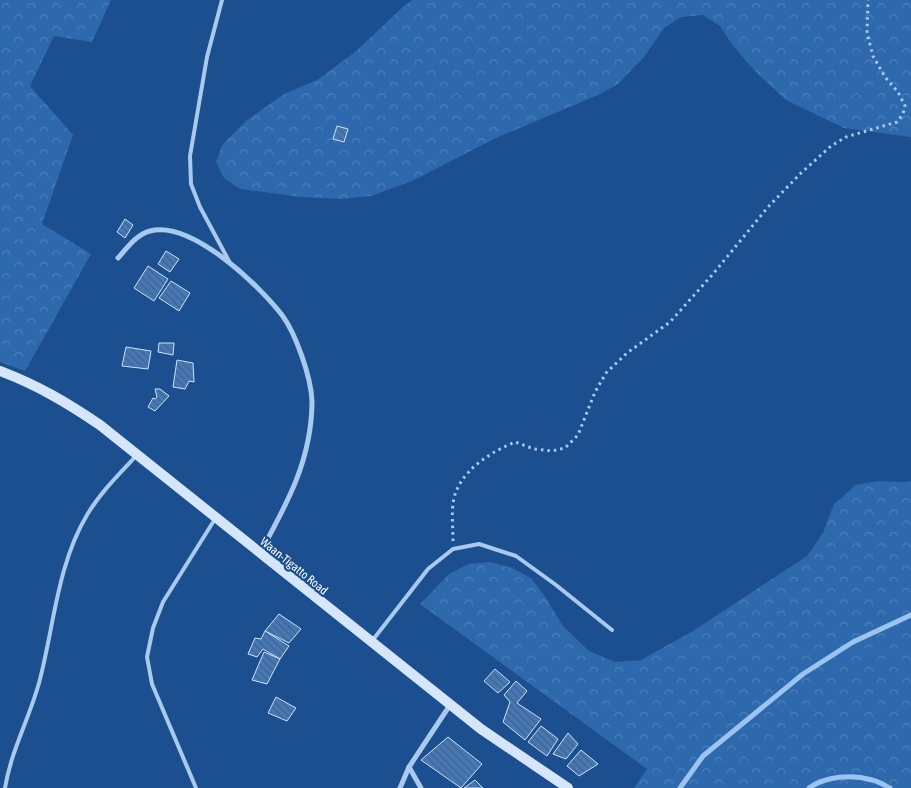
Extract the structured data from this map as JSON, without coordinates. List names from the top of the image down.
{
  "streets": {
    "street": ["Waan-Tigatto Road"]
  }
}
